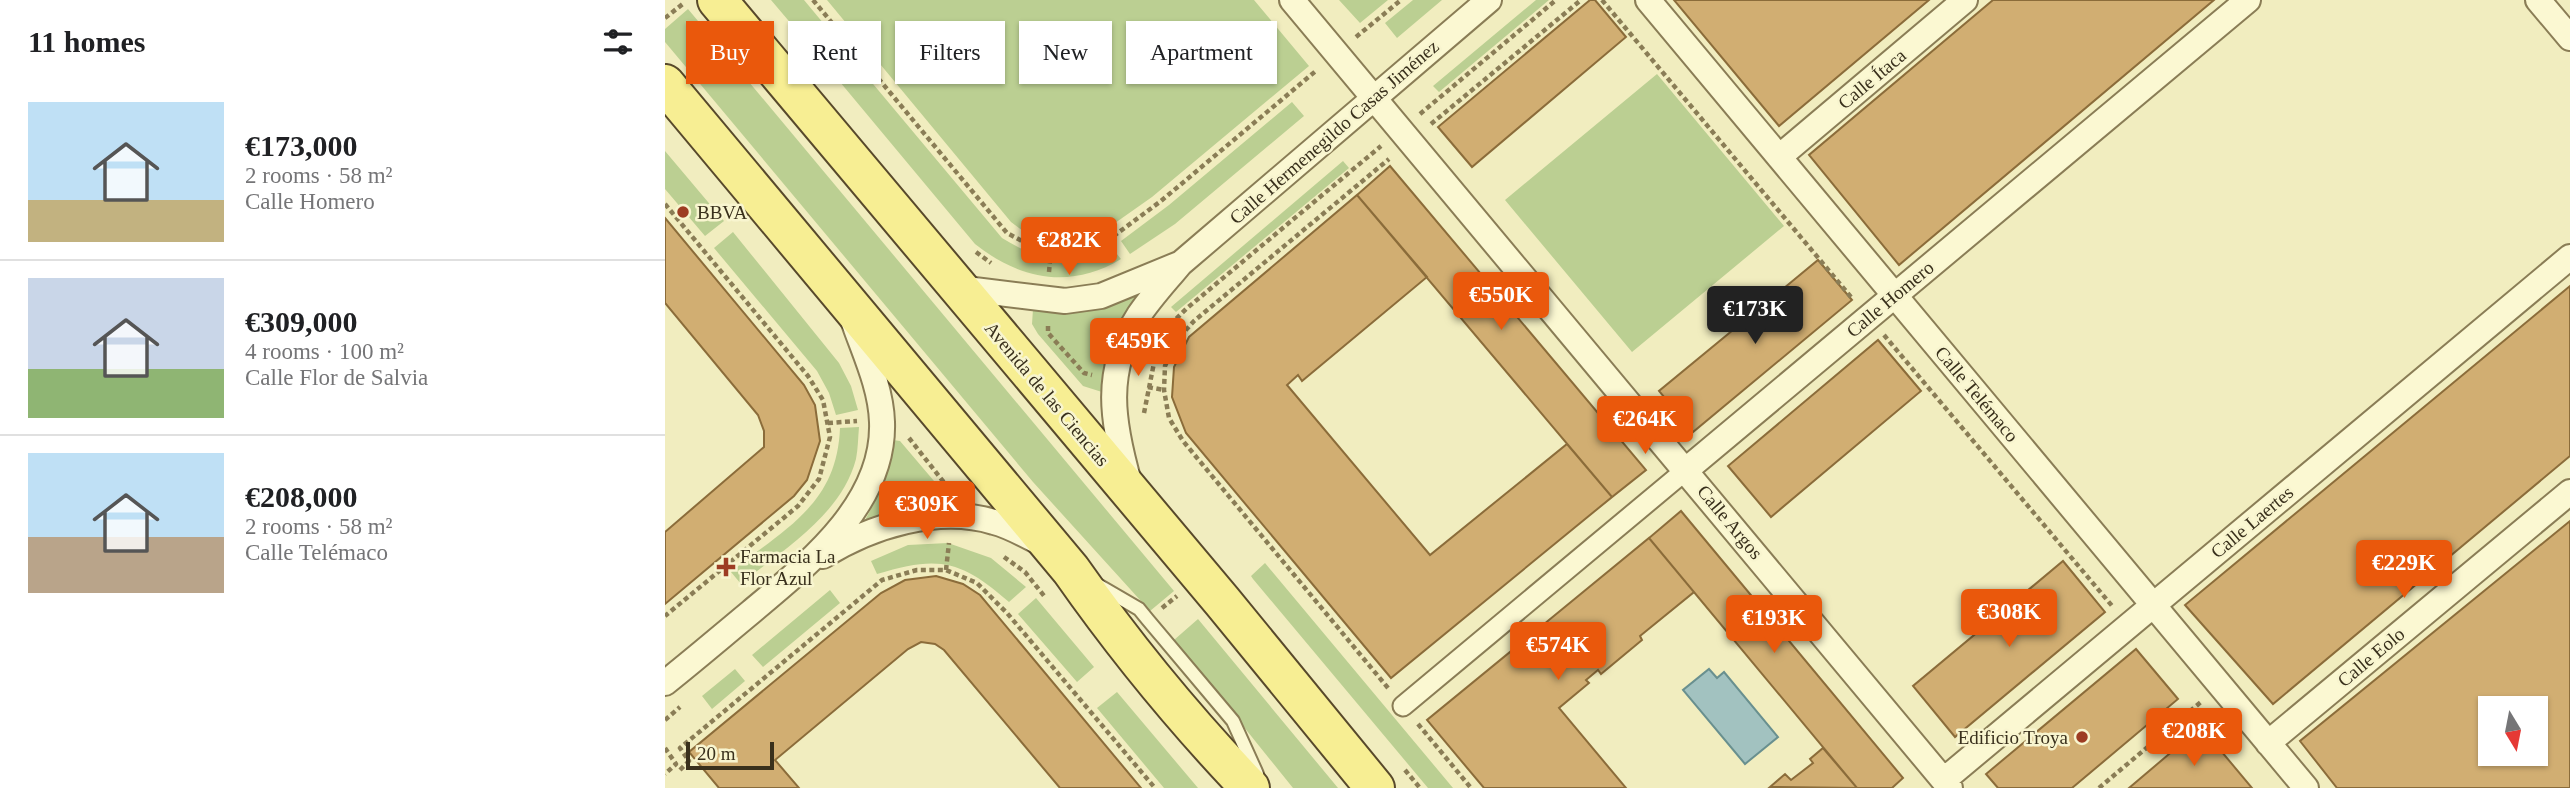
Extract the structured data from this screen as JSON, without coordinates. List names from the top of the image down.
{
  "streets": {
    "main road": ["Avenida de las Ciencias"],
    "street": [
      "Calle Ítaca",
      "Calle Hermenegildo Casas Jiménez",
      "Calle Homero",
      "Calle Telémaco",
      "Calle Argos",
      "Calle Laertes",
      "Calle Eolo"
    ]
  },
  "crossings": [
    ["Calle Ítaca", "Calle Telémaco"],
    ["Calle Hermenegildo Casas Jiménez", "Avenida de las Ciencias"],
    ["Calle Hermenegildo Casas Jiménez", "Calle Argos"],
    ["Calle Homero", "Calle Telémaco"],
    ["Calle Homero", "Calle Argos"],
    ["Calle Telémaco", "Calle Laertes"],
    ["Calle Telémaco", "Calle Eolo"],
    ["Calle Argos", "Calle Laertes"]
  ],
  "places": {
    "other": ["BBVA", "Edificio Troya"],
    "health": ["Farmacia La Flor Azul"]
  },
  "scale_bar": "20 m",
  "north": "bottom",
  "page": {
    "heading": "11 homes",
    "chip": [
      "Buy",
      "Rent",
      "Filters",
      "New",
      "Apartment"
    ],
    "list": [
      {
        "name": "€173,000",
        "note": "2 rooms · 58 m² · Calle Homero"
      },
      {
        "name": "€309,000",
        "note": "4 rooms · 100 m² · Calle Flor de Salvia"
      },
      {
        "name": "€208,000",
        "note": "2 rooms · 58 m² · Calle Telémaco"
      }
    ],
    "price": [
      "€282K",
      "€550K",
      "€173K",
      "€459K",
      "€264K",
      "€309K",
      "€229K",
      "€308K",
      "€193K",
      "€574K",
      "€208K"
    ],
    "scale": "20 m"
  }
}
